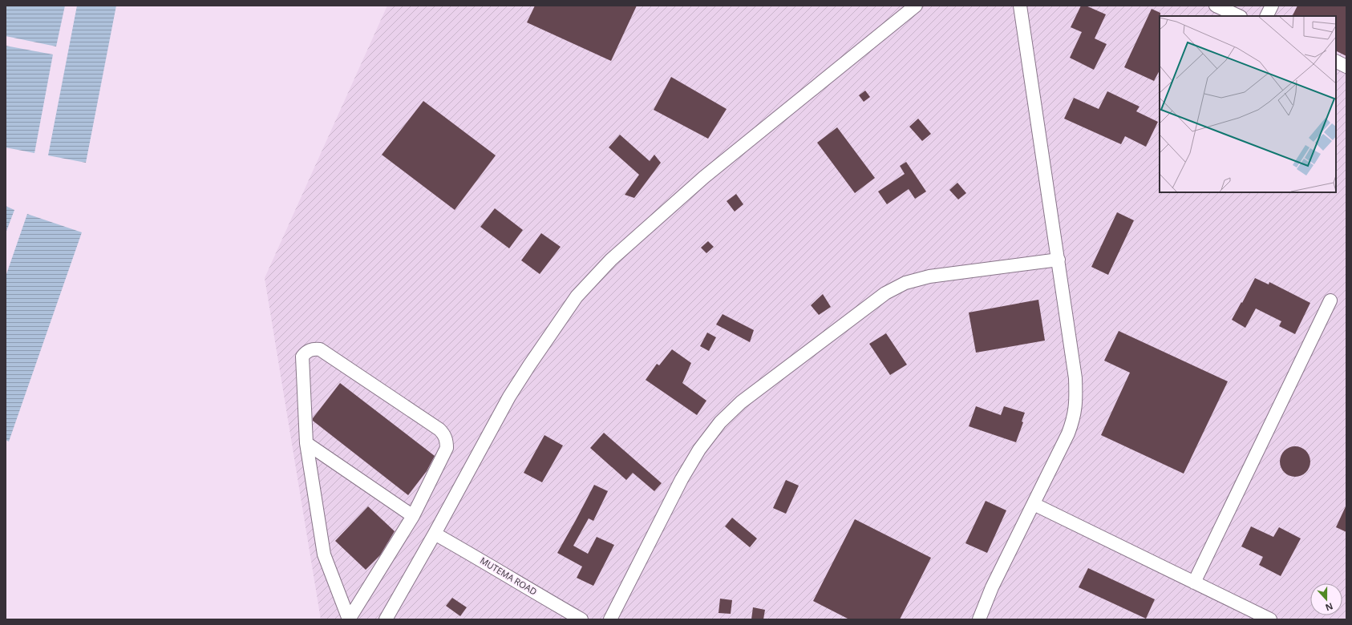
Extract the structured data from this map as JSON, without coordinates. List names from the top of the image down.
{
  "streets": {
    "street": ["MUTEMA ROAD"]
  },
  "north": "bottom"
}
